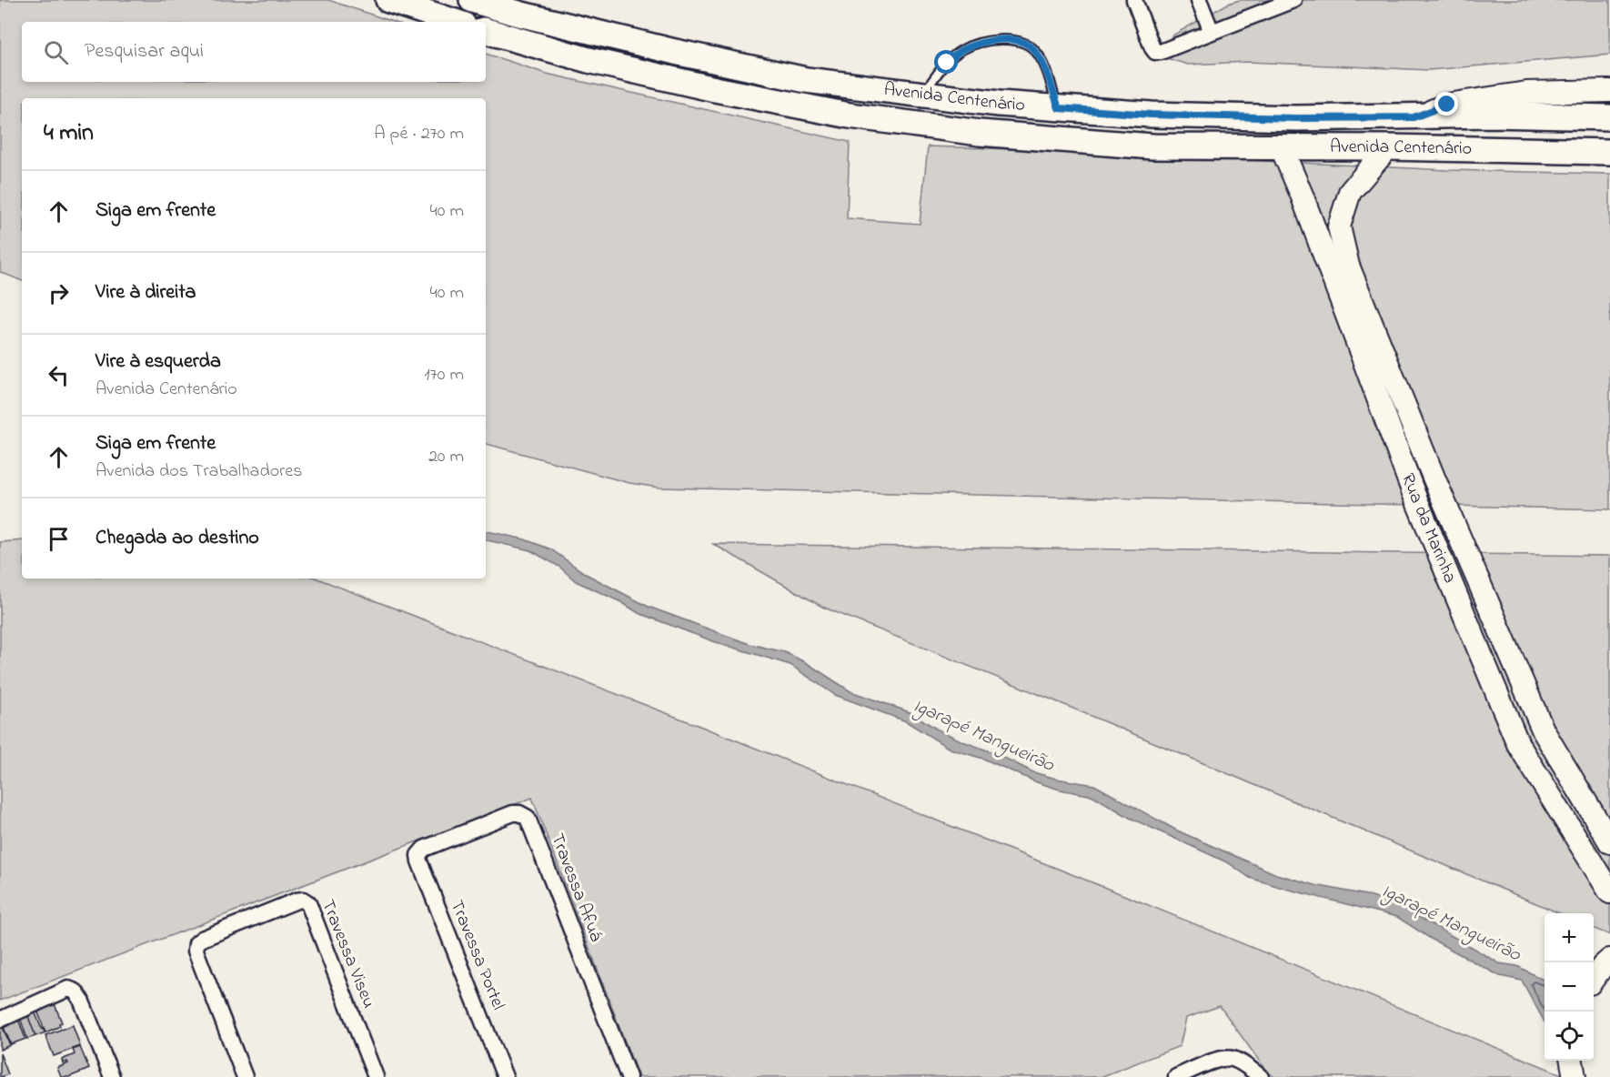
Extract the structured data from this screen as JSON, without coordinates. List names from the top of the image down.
{
  "streets": {
    "main road": ["Avenida Centenário", "Rua da Marinha"],
    "street": ["Travessa Afuá", "Travessa Viseu", "Travessa Portel"]
  },
  "crossings": [
    ["Avenida Centenário", "Rua da Marinha"],
    ["Travessa Afuá", "Travessa Portel"]
  ],
  "water": ["Igarapé Mangueirão"],
  "page": {
    "search": "Pesquisar aqui",
    "heading": ["4 min", "A pé · 270 m"],
    "list": [
      ["Siga em frente", "40 m"],
      ["Vire à direita", "40 m"],
      ["Vire à esquerda", "Avenida Centenário", "170 m"],
      ["Siga em frente", "Avenida dos Trabalhadores", "20 m"],
      "Chegada ao destino"
    ],
    "map_buttons": ["+", "−"]
  }
}
